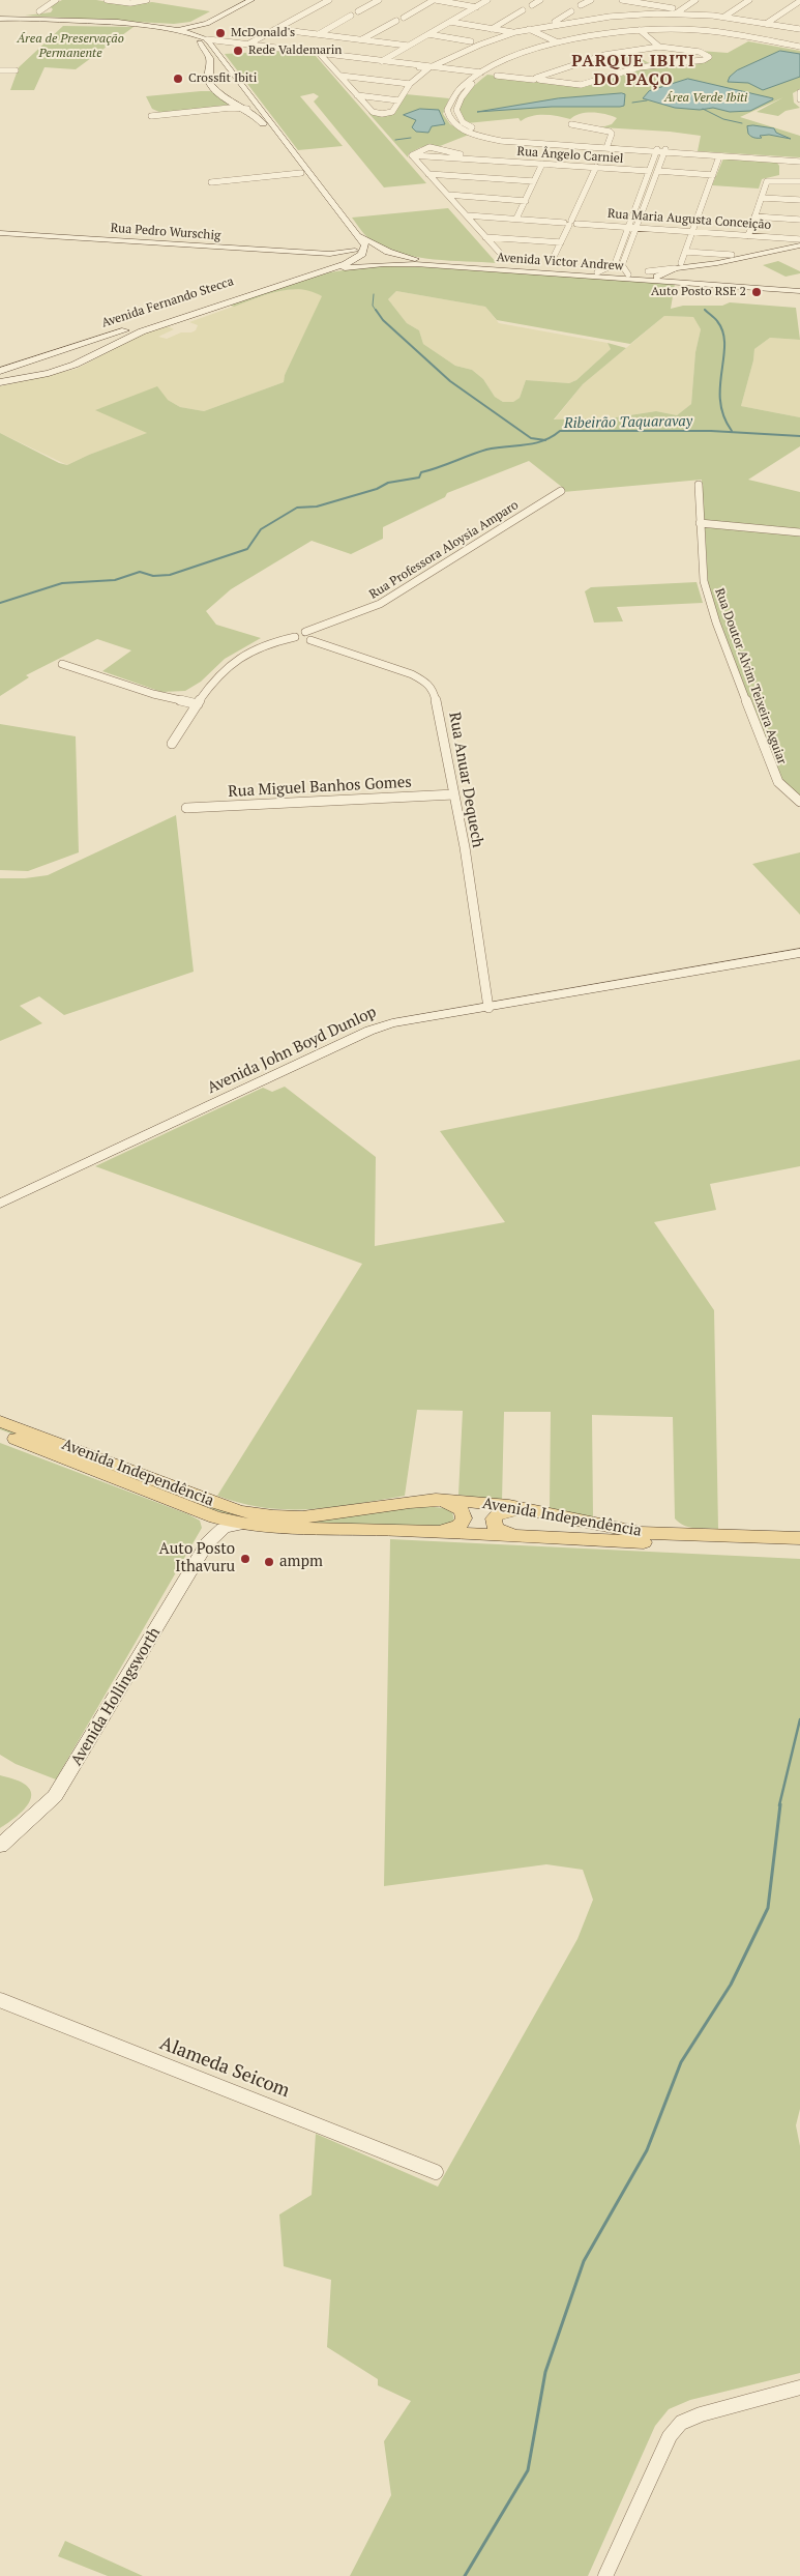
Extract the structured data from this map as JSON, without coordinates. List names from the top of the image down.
{
  "streets": {
    "main road": [
      "Rua Pedro Wurschig",
      "Avenida Victor Andrew",
      "Avenida Fernando Stecca",
      "Avenida John Boyd Dunlop",
      "Avenida Independência",
      "Avenida Hollingsworth"
    ],
    "street": [
      "Rua Ângelo Carniel",
      "Rua Maria Augusta Conceição",
      "Rua Professora Aloysia Amparo",
      "Rua Doutor Alvim Teixeira Aguiar",
      "Rua Anuar Dequech",
      "Rua Miguel Banhos Gomes",
      "Alameda Seicom"
    ]
  },
  "crossings": [
    ["Rua Pedro Wurschig", "Avenida Fernando Stecca"],
    ["Avenida Victor Andrew", "Avenida Fernando Stecca"],
    ["Rua Professora Aloysia Amparo", "Rua Anuar Dequech"],
    ["Rua Anuar Dequech", "Rua Miguel Banhos Gomes"],
    ["Rua Anuar Dequech", "Avenida John Boyd Dunlop"]
  ],
  "districts": ["PARQUE IBITI DO PAÇO"],
  "water": ["Ribeirão Taquaravay"],
  "parks": ["Área de Preservação Permanente", "Área Verde Ibiti"],
  "places": [
    "McDonald's",
    "Rede Valdemarin",
    "Crossfit Ibiti",
    "Auto Posto RSE 2",
    "Auto Posto Ithavuru",
    "ampm"
  ]
}
